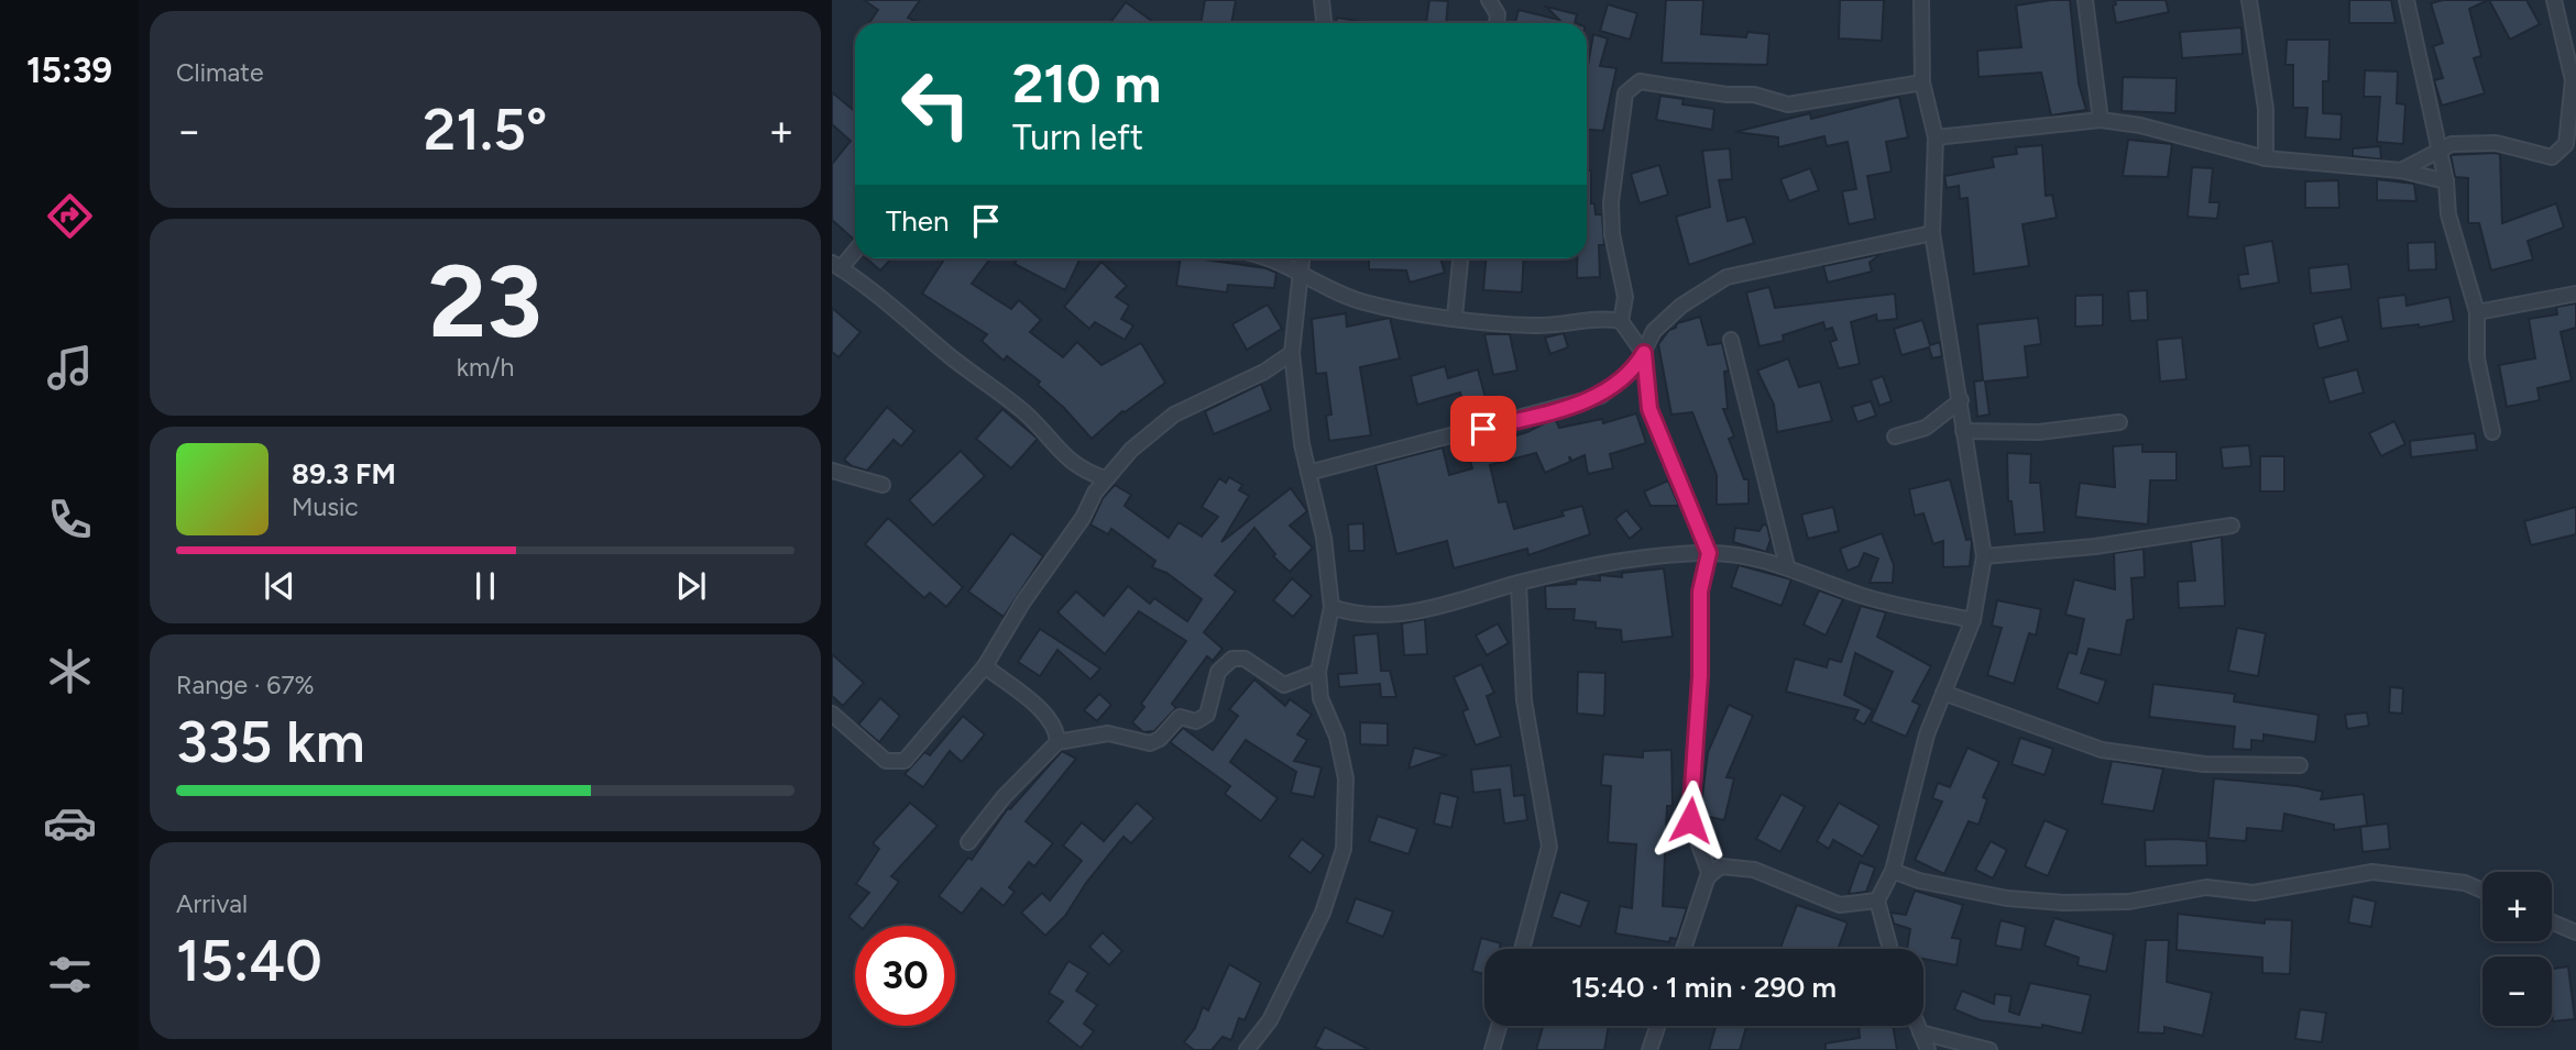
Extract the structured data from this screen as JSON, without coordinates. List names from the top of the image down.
{
  "page": {
    "tabs": "15:39",
    "tile": [
      "Climate",
      ["23", "km/h"],
      ["Range · 67%", "335 km"],
      ["Arrival", "15:40"]
    ],
    "turn": ["210 m", "Turn left"],
    "heat": ["−", "21.5°", "+"],
    "then": "Then",
    "song": ["89.3 FM", "Music"],
    "map_buttons": ["+", "−"],
    "limit": "30",
    "trip": "15:40 · 1 min · 290 m"
  }
}
